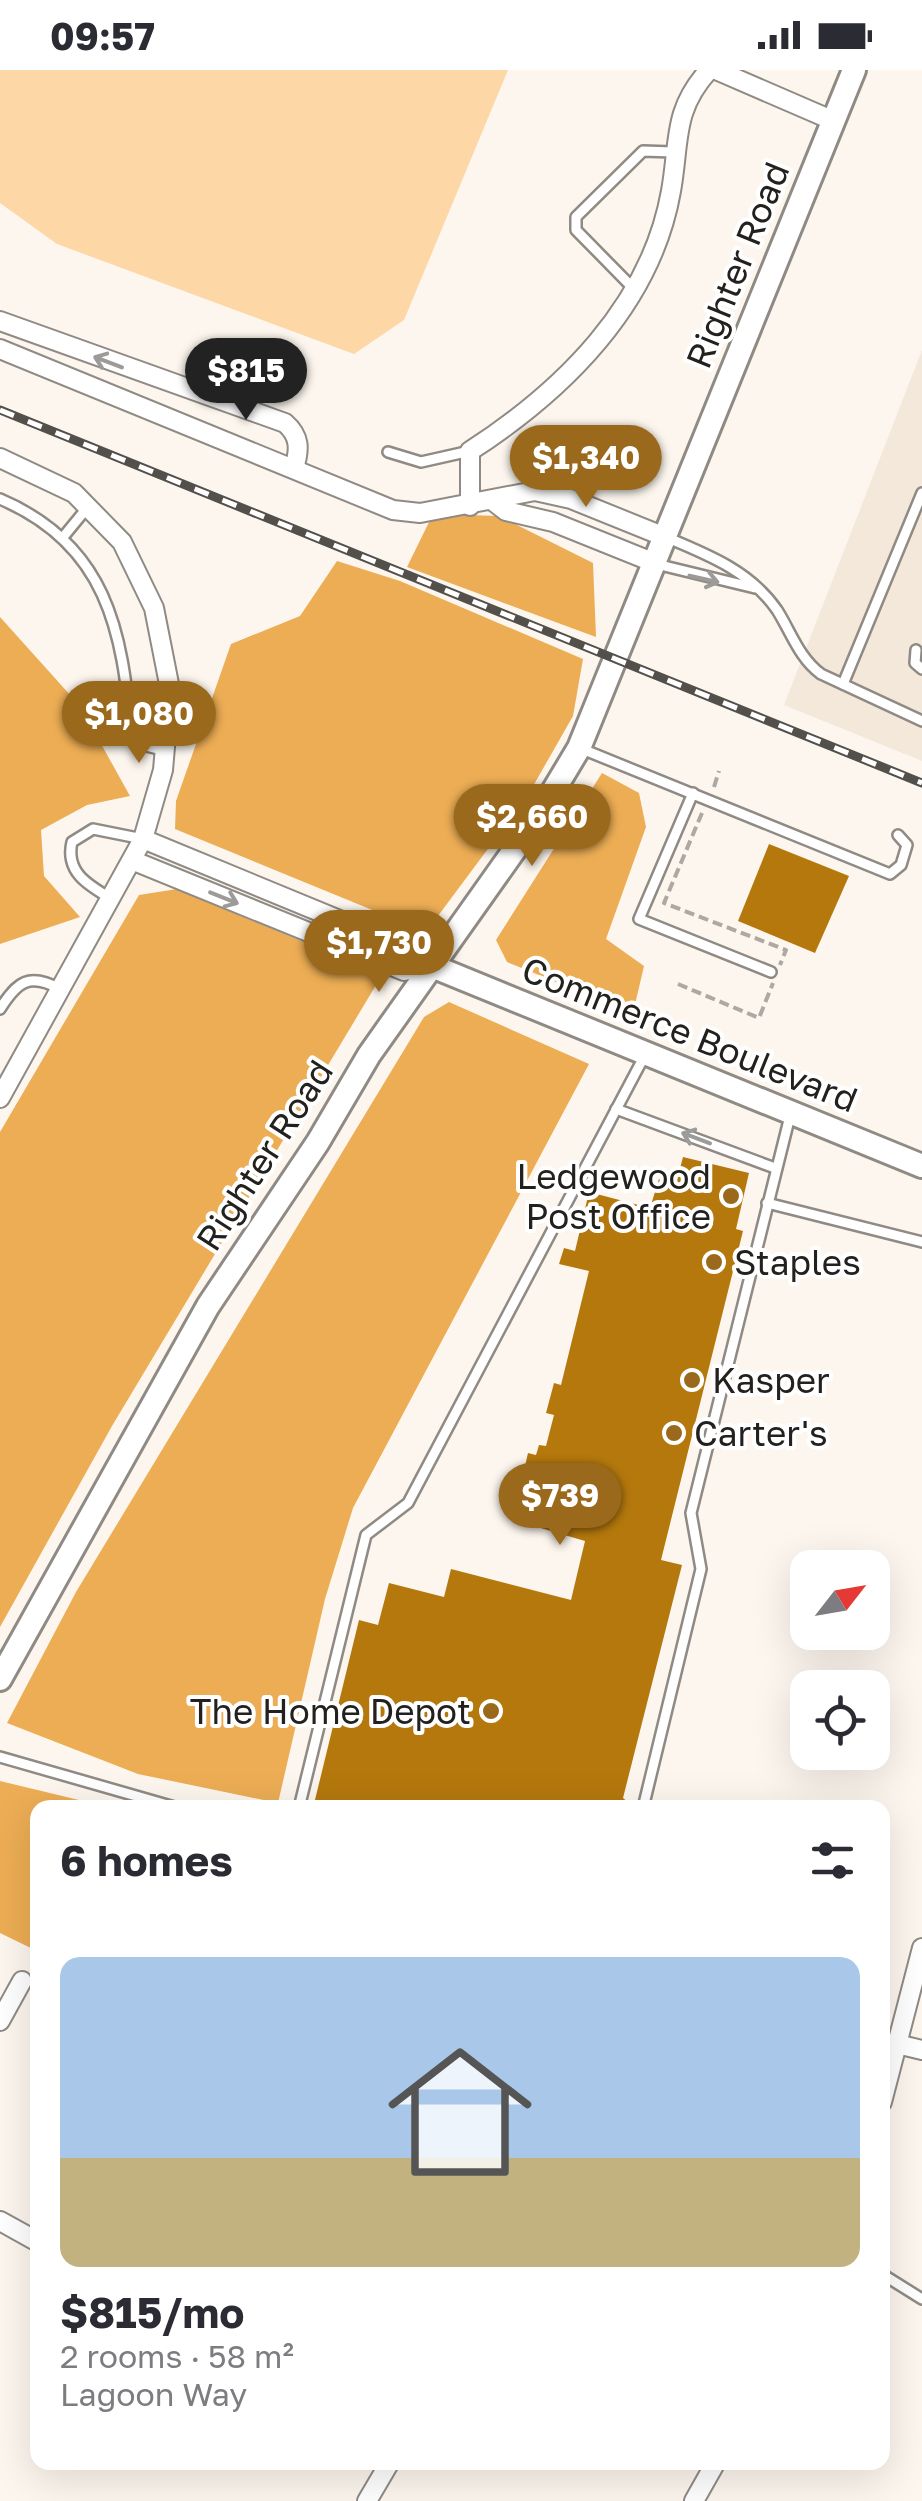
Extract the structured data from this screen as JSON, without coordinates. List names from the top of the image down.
{
  "streets": {
    "street": ["Righter Road", "Commerce Boulevard"]
  },
  "crossings": [
    ["Righter Road", "Commerce Boulevard"]
  ],
  "places": [
    "Ledgewood Post Office",
    "Staples",
    "Kasper",
    "Carter's",
    "The Home Depot"
  ],
  "north": "top right",
  "page": {
    "status": "09:57",
    "price": [
      "$815",
      "$1,340",
      "$1,080",
      "$2,660",
      "$1,730",
      "$739"
    ],
    "heading": "6 homes",
    "list": [
      {
        "name": "$815/mo",
        "note": "2 rooms · 58 m² · Lagoon Way"
      }
    ]
  }
}
